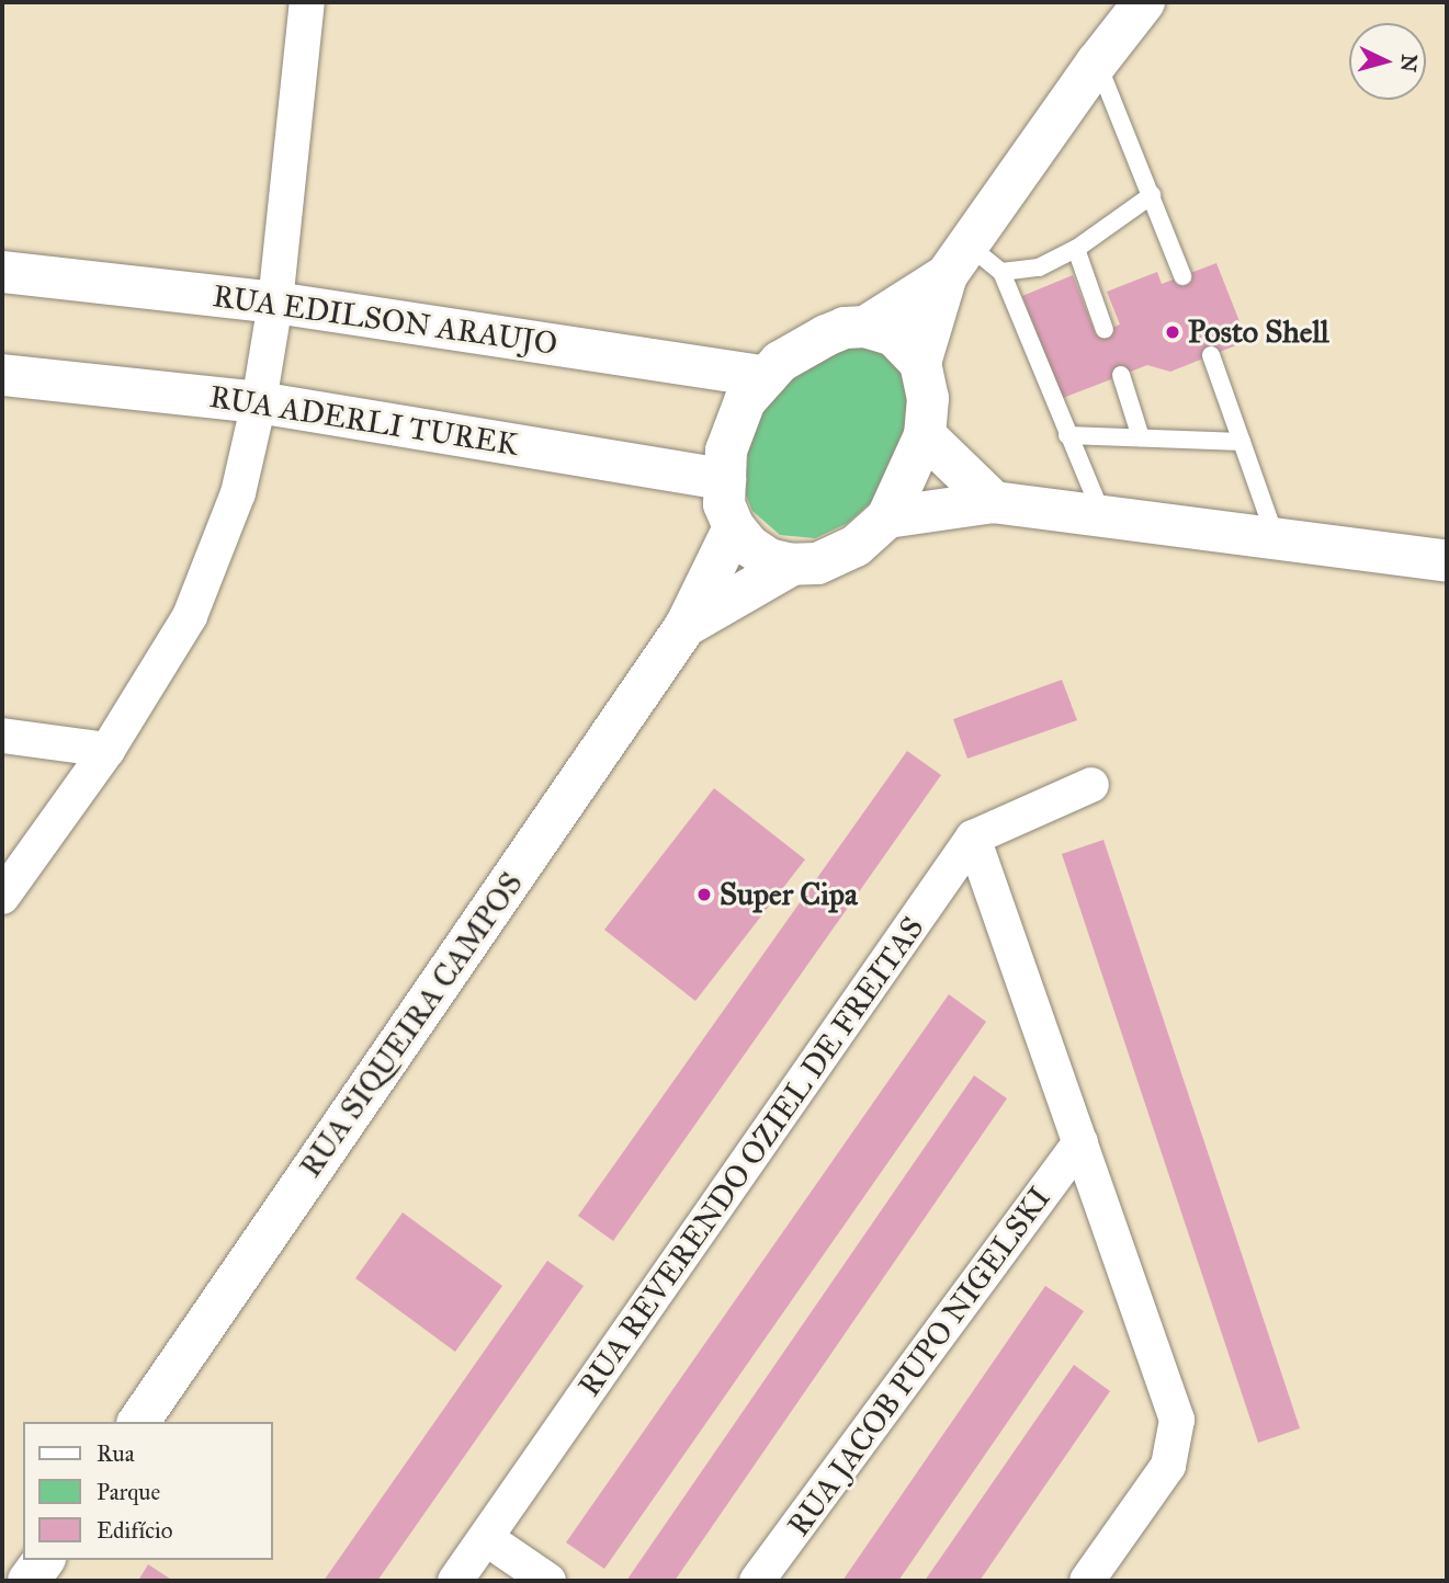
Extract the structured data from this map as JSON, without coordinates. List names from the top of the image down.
{
  "streets": {
    "main road": ["RUA EDILSON ARAUJO", "RUA ADERLI TUREK", "RUA SIQUEIRA CAMPOS"],
    "street": ["RUA REVERENDO OZIEL DE FREITAS", "RUA JACOB PUPO NIGELSKI"]
  },
  "crossings": [
    ["RUA EDILSON ARAUJO", "RUA ADERLI TUREK"],
    ["RUA EDILSON ARAUJO", "RUA SIQUEIRA CAMPOS"],
    ["RUA ADERLI TUREK", "RUA SIQUEIRA CAMPOS"]
  ],
  "places": ["Posto Shell", "Super Cipa"],
  "legend": ["Rua", "Parque", "Edifício"],
  "north": "right"
}
